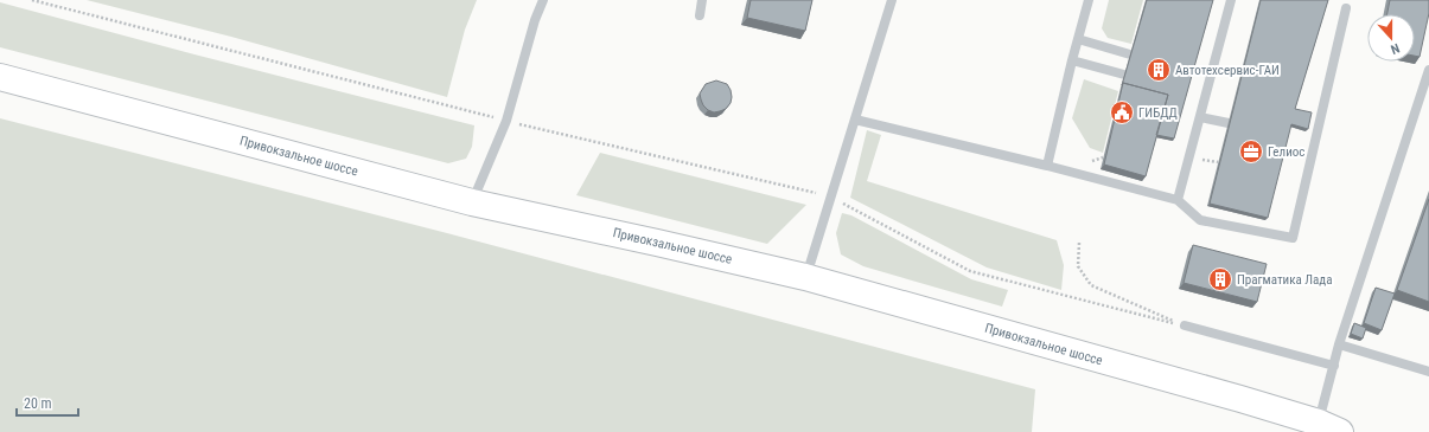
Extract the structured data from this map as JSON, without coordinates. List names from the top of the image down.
{
  "streets": {
    "main road": ["Привокзальное шоссе"]
  },
  "places": {
    "building": ["Автотехсервис-ГАИ", "Прагматика Лада"],
    "public building": ["ГИБДД"],
    "office": ["Гелиос"]
  },
  "scale_bar": "20 m",
  "north": "bottom"
}
